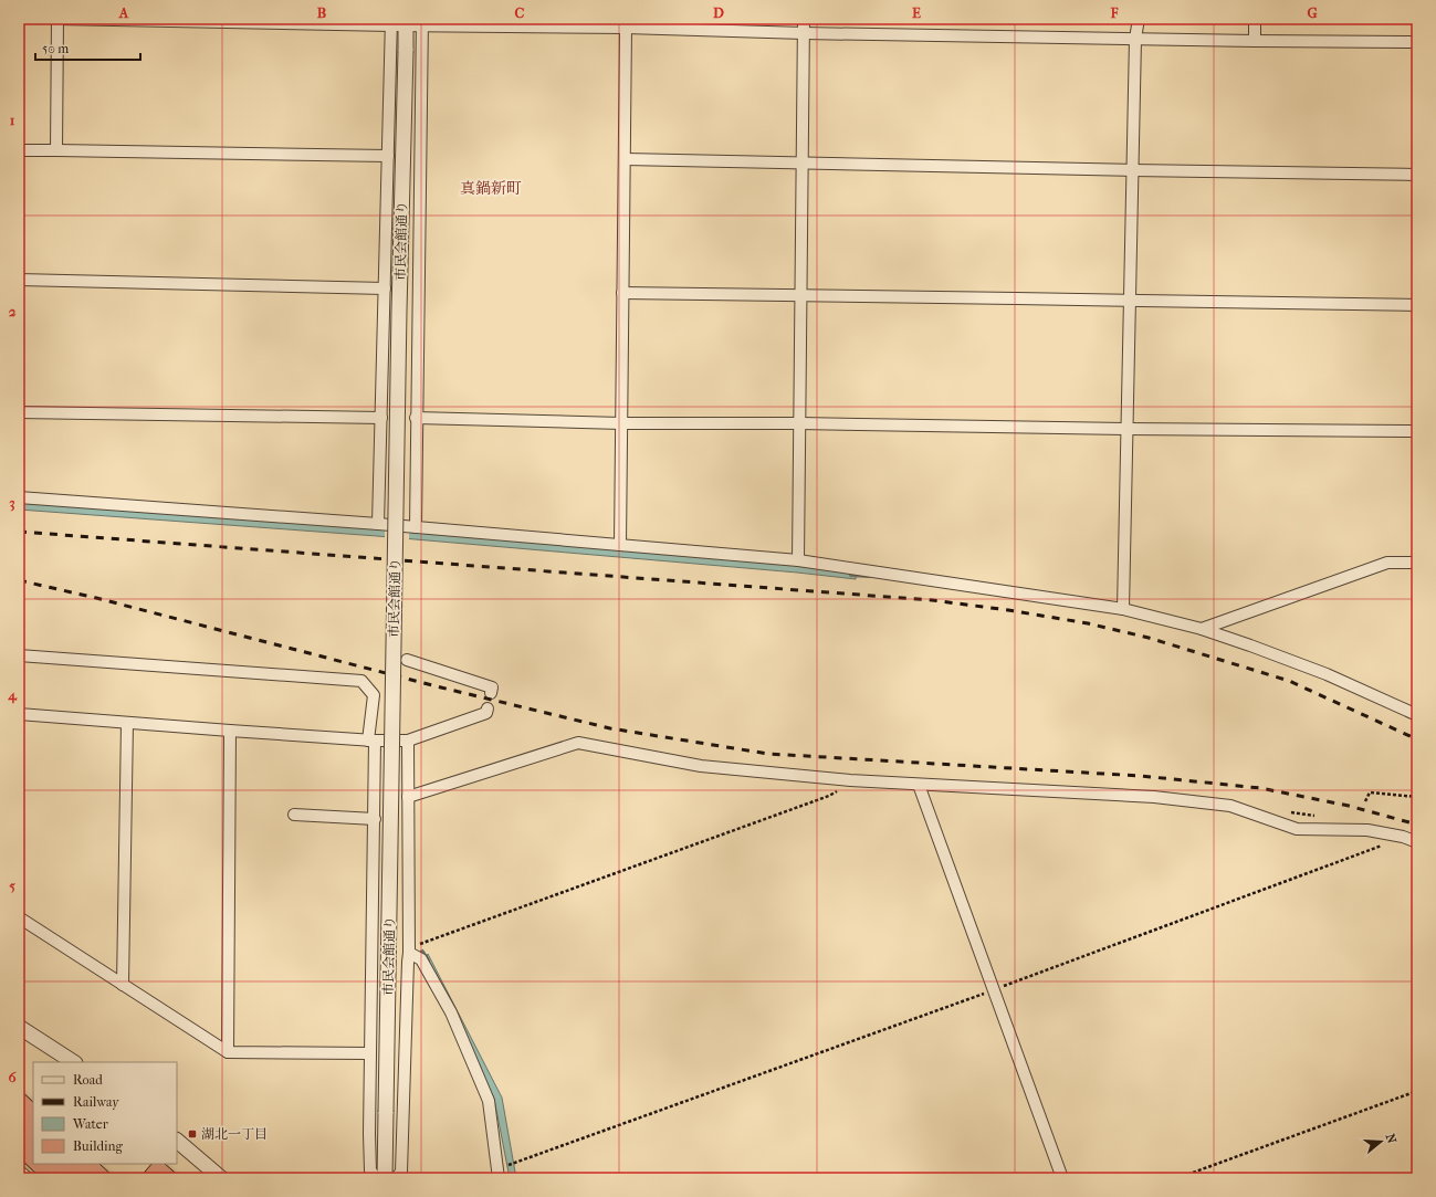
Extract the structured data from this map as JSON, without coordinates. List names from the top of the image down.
{
  "streets": {
    "street": ["市民会館通り"]
  },
  "districts": ["真鍋新町"],
  "places": {
    "transit": ["湖北一丁目"]
  },
  "legend": [
    "Road",
    "Railway",
    "Water",
    "Building"
  ],
  "scale_bar": "50 m",
  "north": "right",
  "grid": {
    "columns": [
      "A",
      "B",
      "C",
      "D",
      "E",
      "F",
      "G"
    ],
    "rows": [
      "1",
      "2",
      "3",
      "4",
      "5",
      "6"
    ]
  }
}
